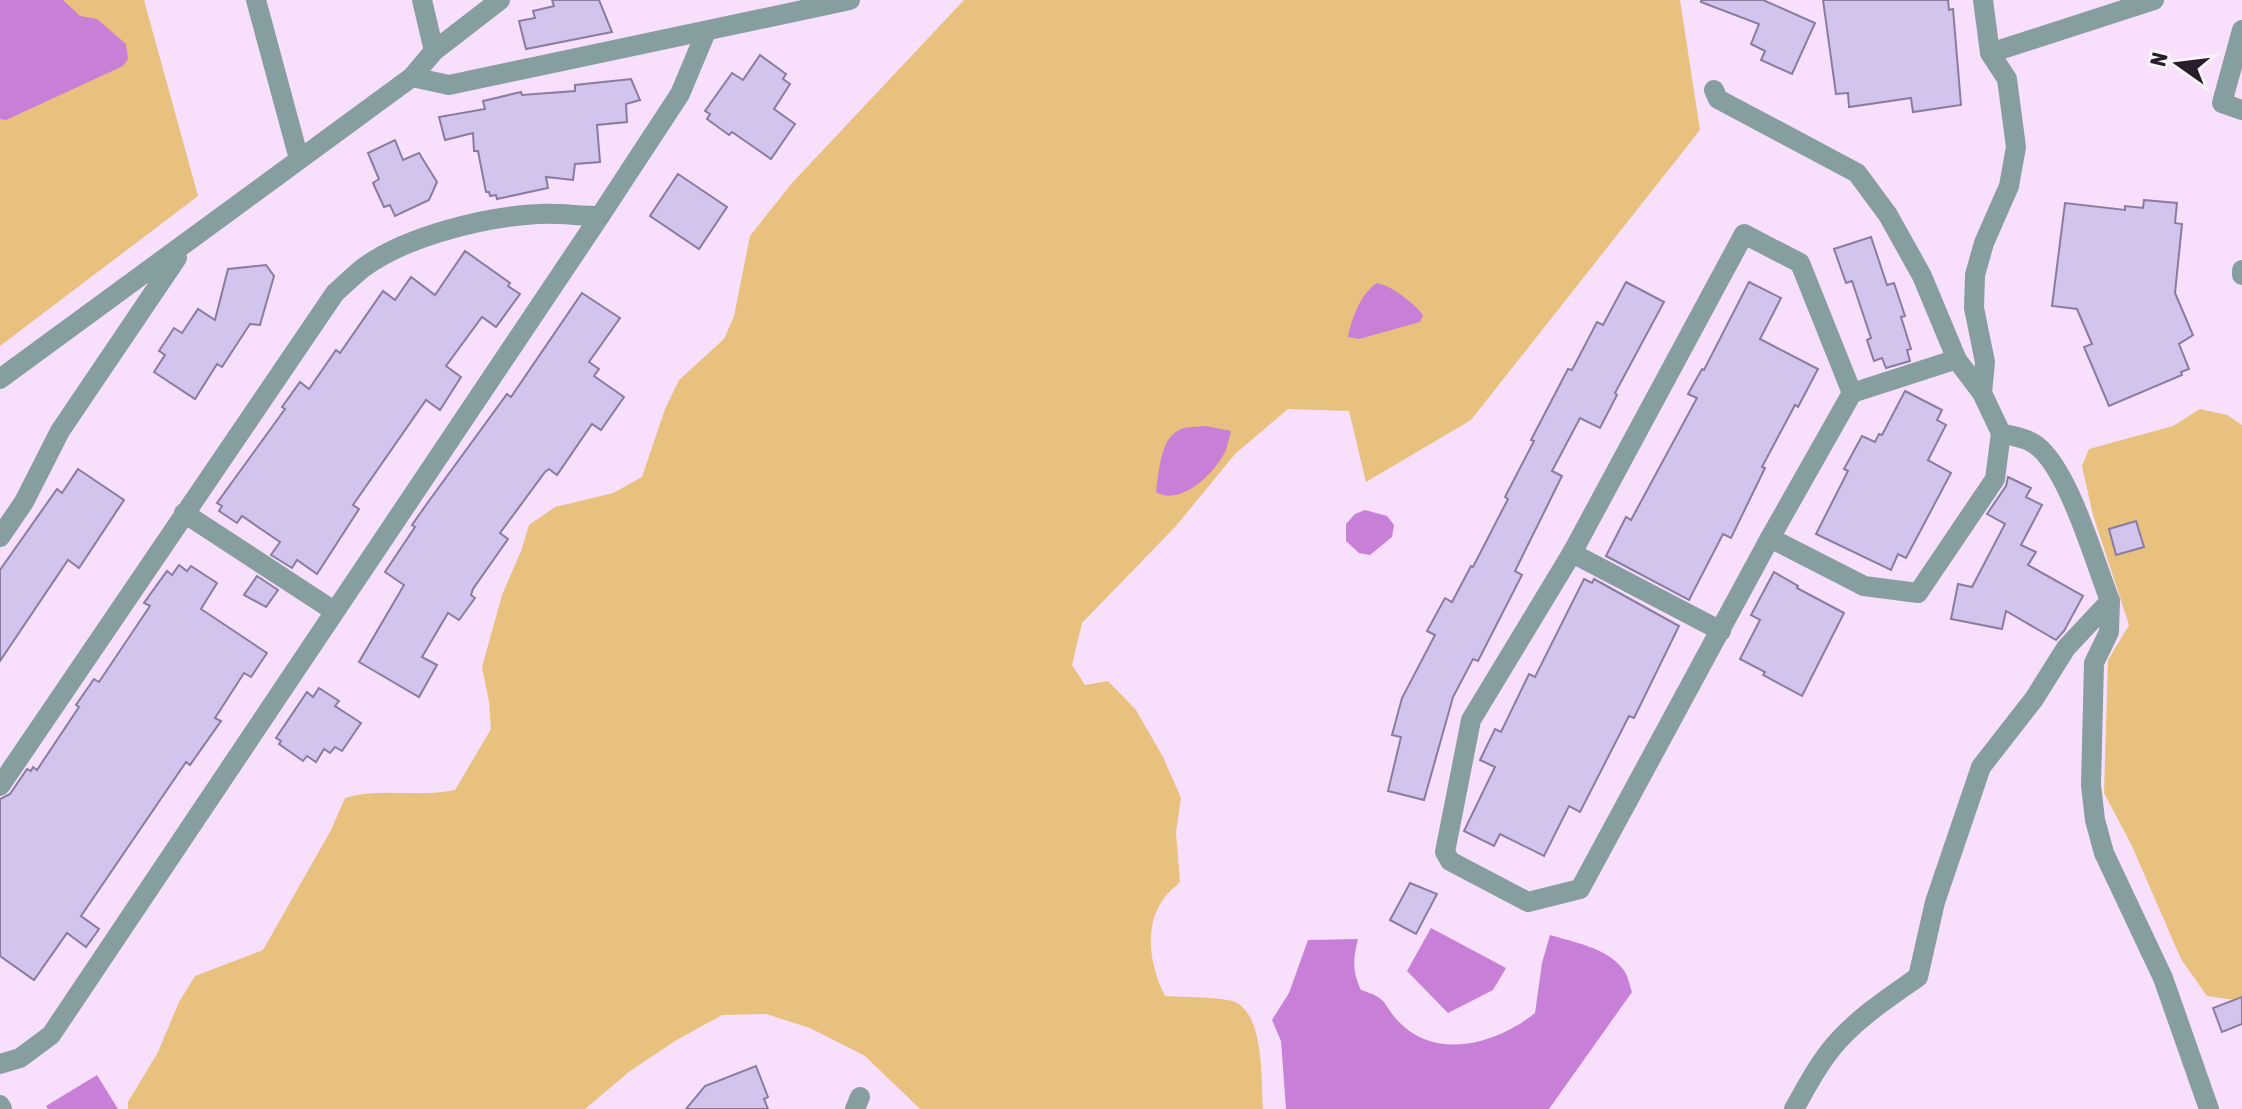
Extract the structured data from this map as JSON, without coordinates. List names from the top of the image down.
{
  "north": "left"
}
